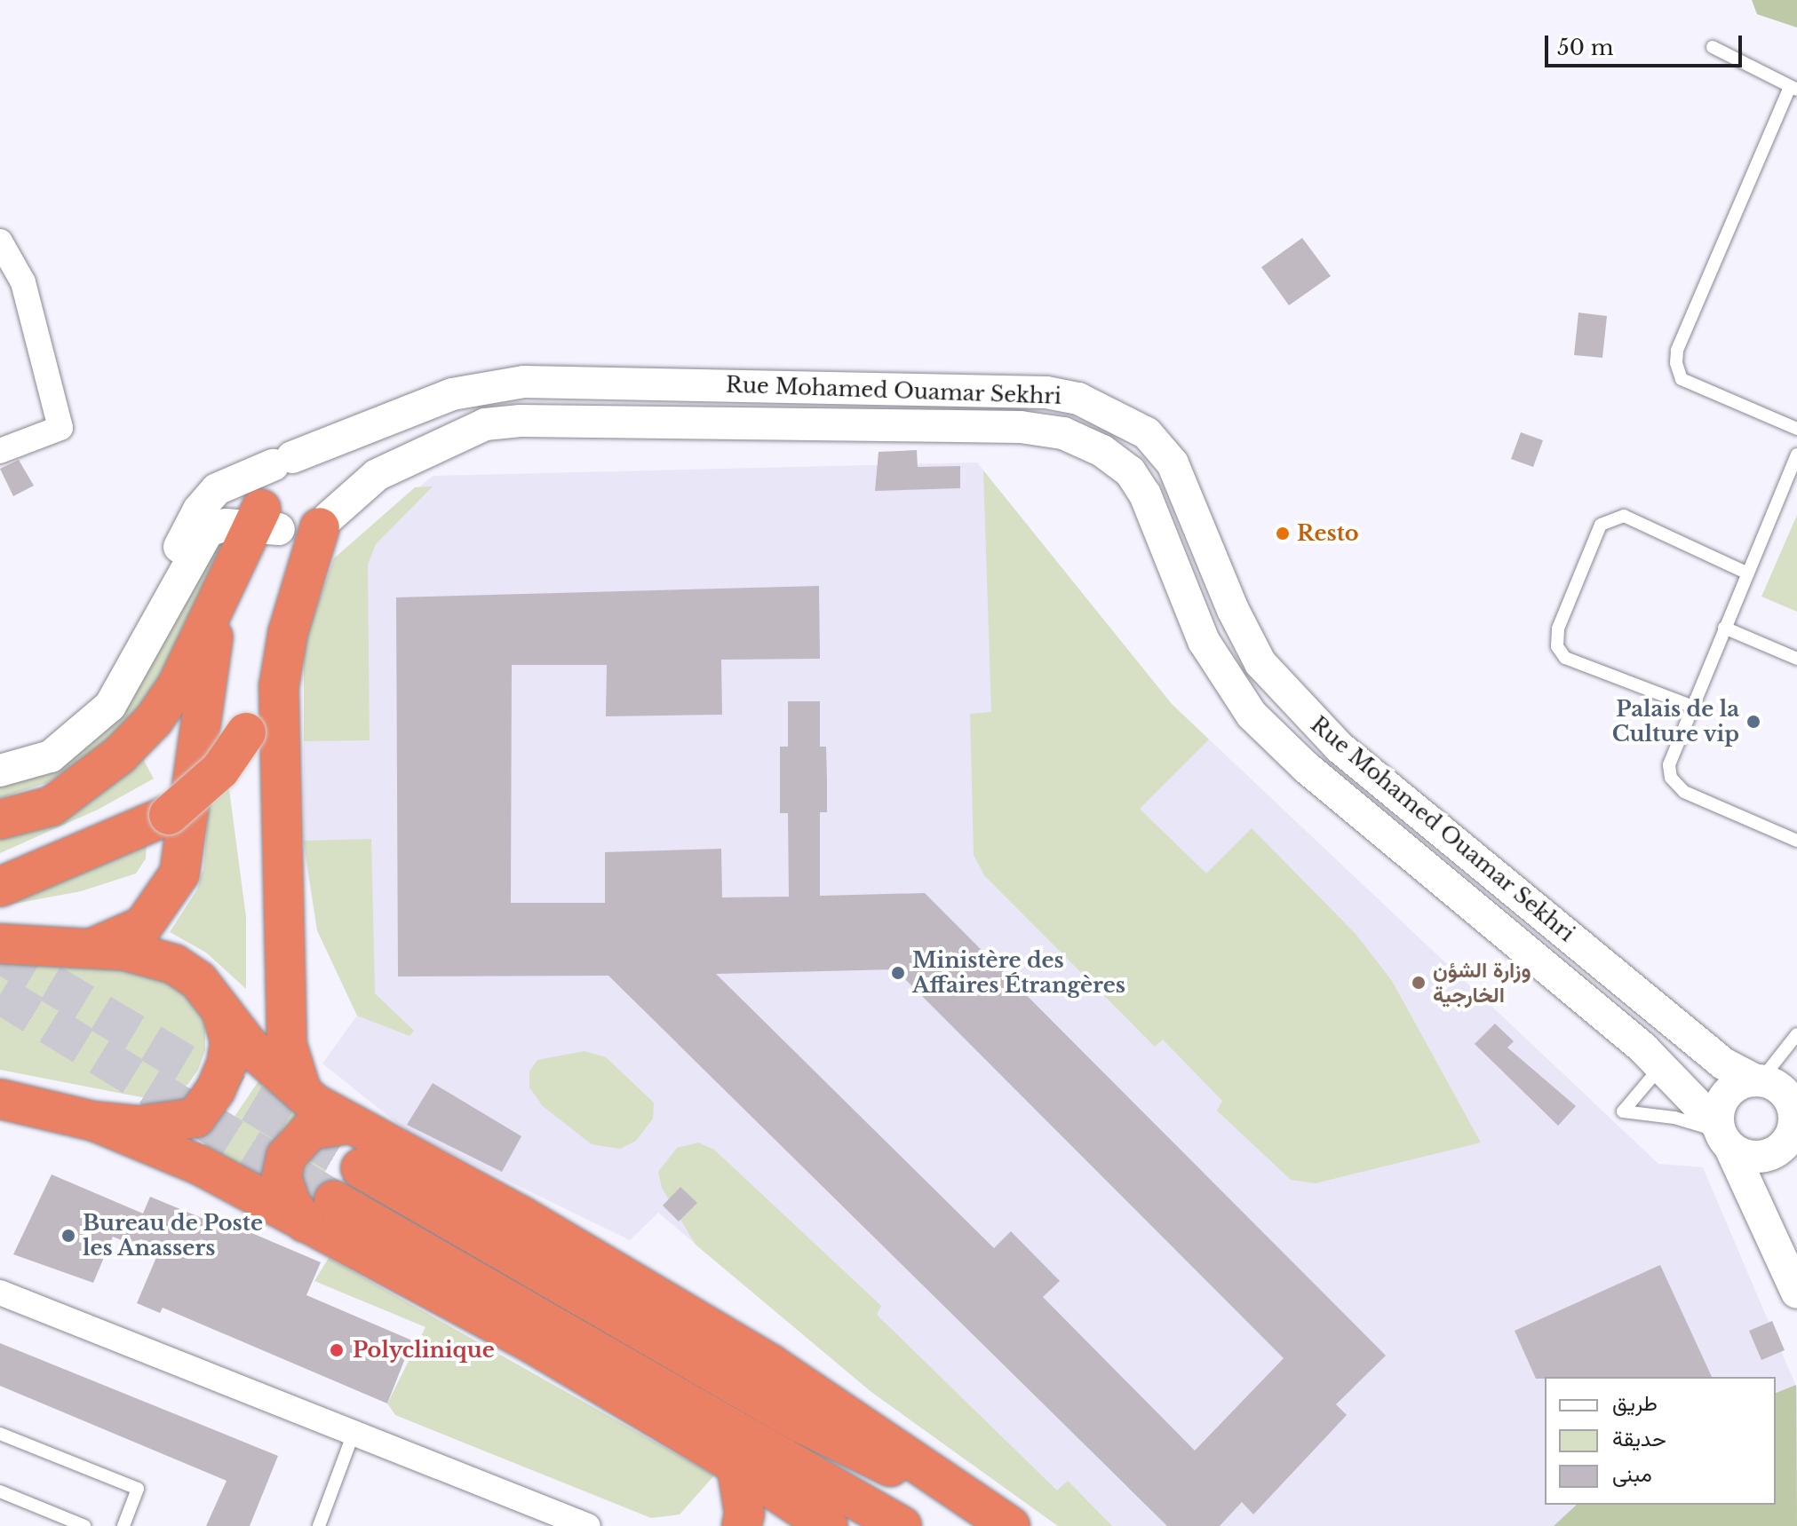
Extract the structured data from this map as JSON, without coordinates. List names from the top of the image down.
{
  "streets": {
    "street": ["Rue Mohamed Ouamar Sekhri"]
  },
  "places": [
    "Resto",
    "Palais de la Culture vip",
    "Ministère des Affaires Étrangères",
    "وزارة الشؤن الخارجية",
    "Bureau de Poste les Anassers",
    "Polyclinique"
  ],
  "legend": ["طريق", "حديقة", "مبنى"],
  "scale_bar": "50 m"
}
